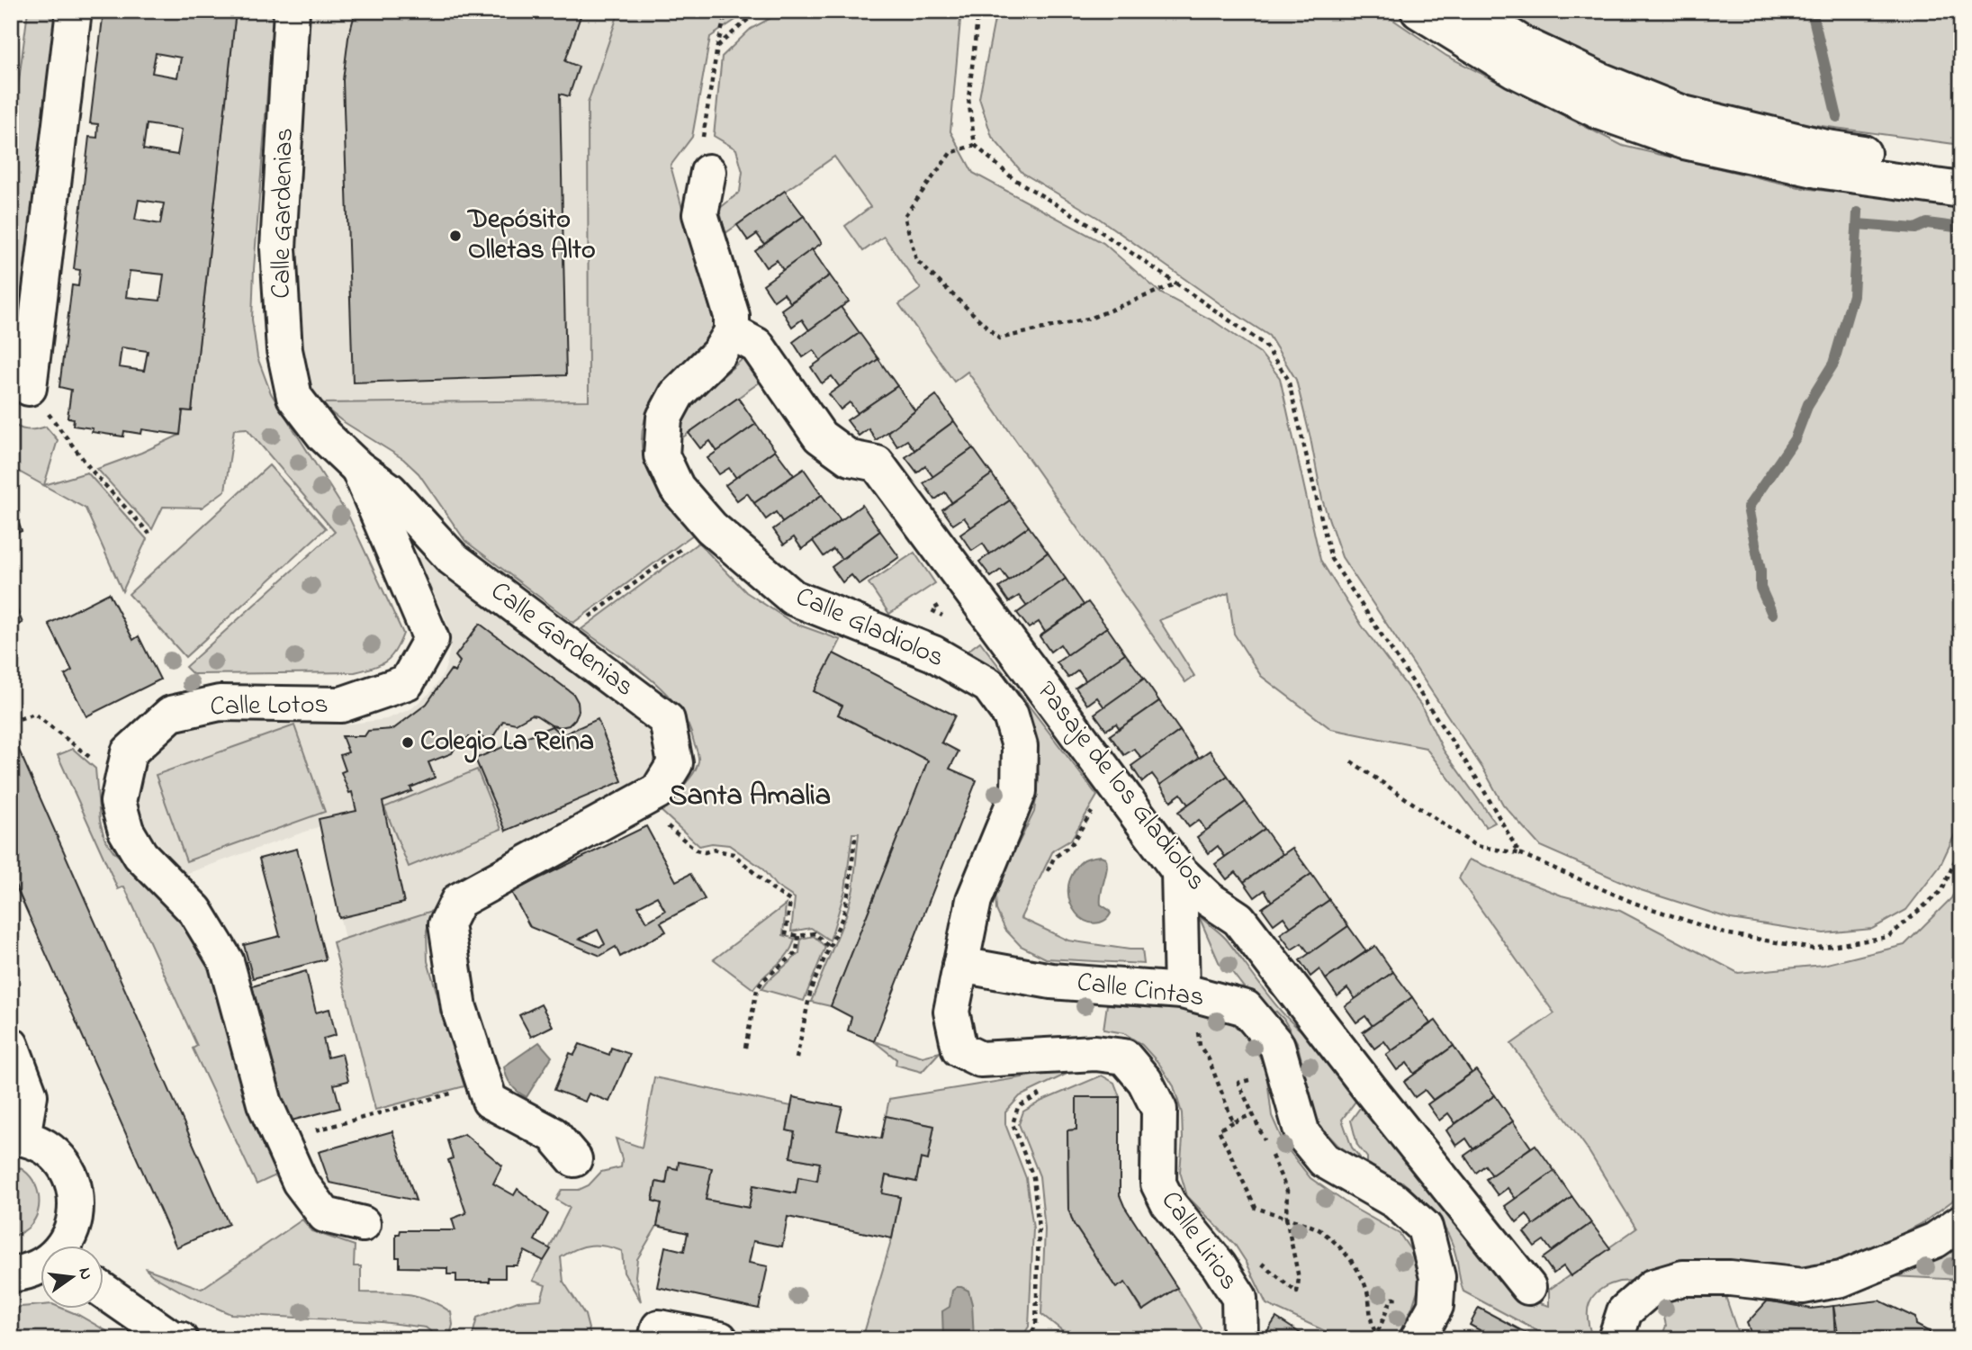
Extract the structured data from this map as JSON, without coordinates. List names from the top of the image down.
{
  "streets": {
    "street": [
      "Calle Gardenias",
      "Calle Gladiolos",
      "Calle Lotos",
      "Pasaje de los Gladiolos",
      "Calle Cintas",
      "Calle Lirios"
    ]
  },
  "crossings": [
    ["Calle Gardenias", "Calle Lotos"],
    ["Calle Gladiolos", "Pasaje de los Gladiolos"],
    ["Calle Gladiolos", "Calle Cintas"],
    ["Calle Gladiolos", "Calle Lirios"]
  ],
  "districts": ["Santa Amalia"],
  "places": ["Depósito Olletas Alto", "Colegio La Reina"],
  "north": "right"
}
